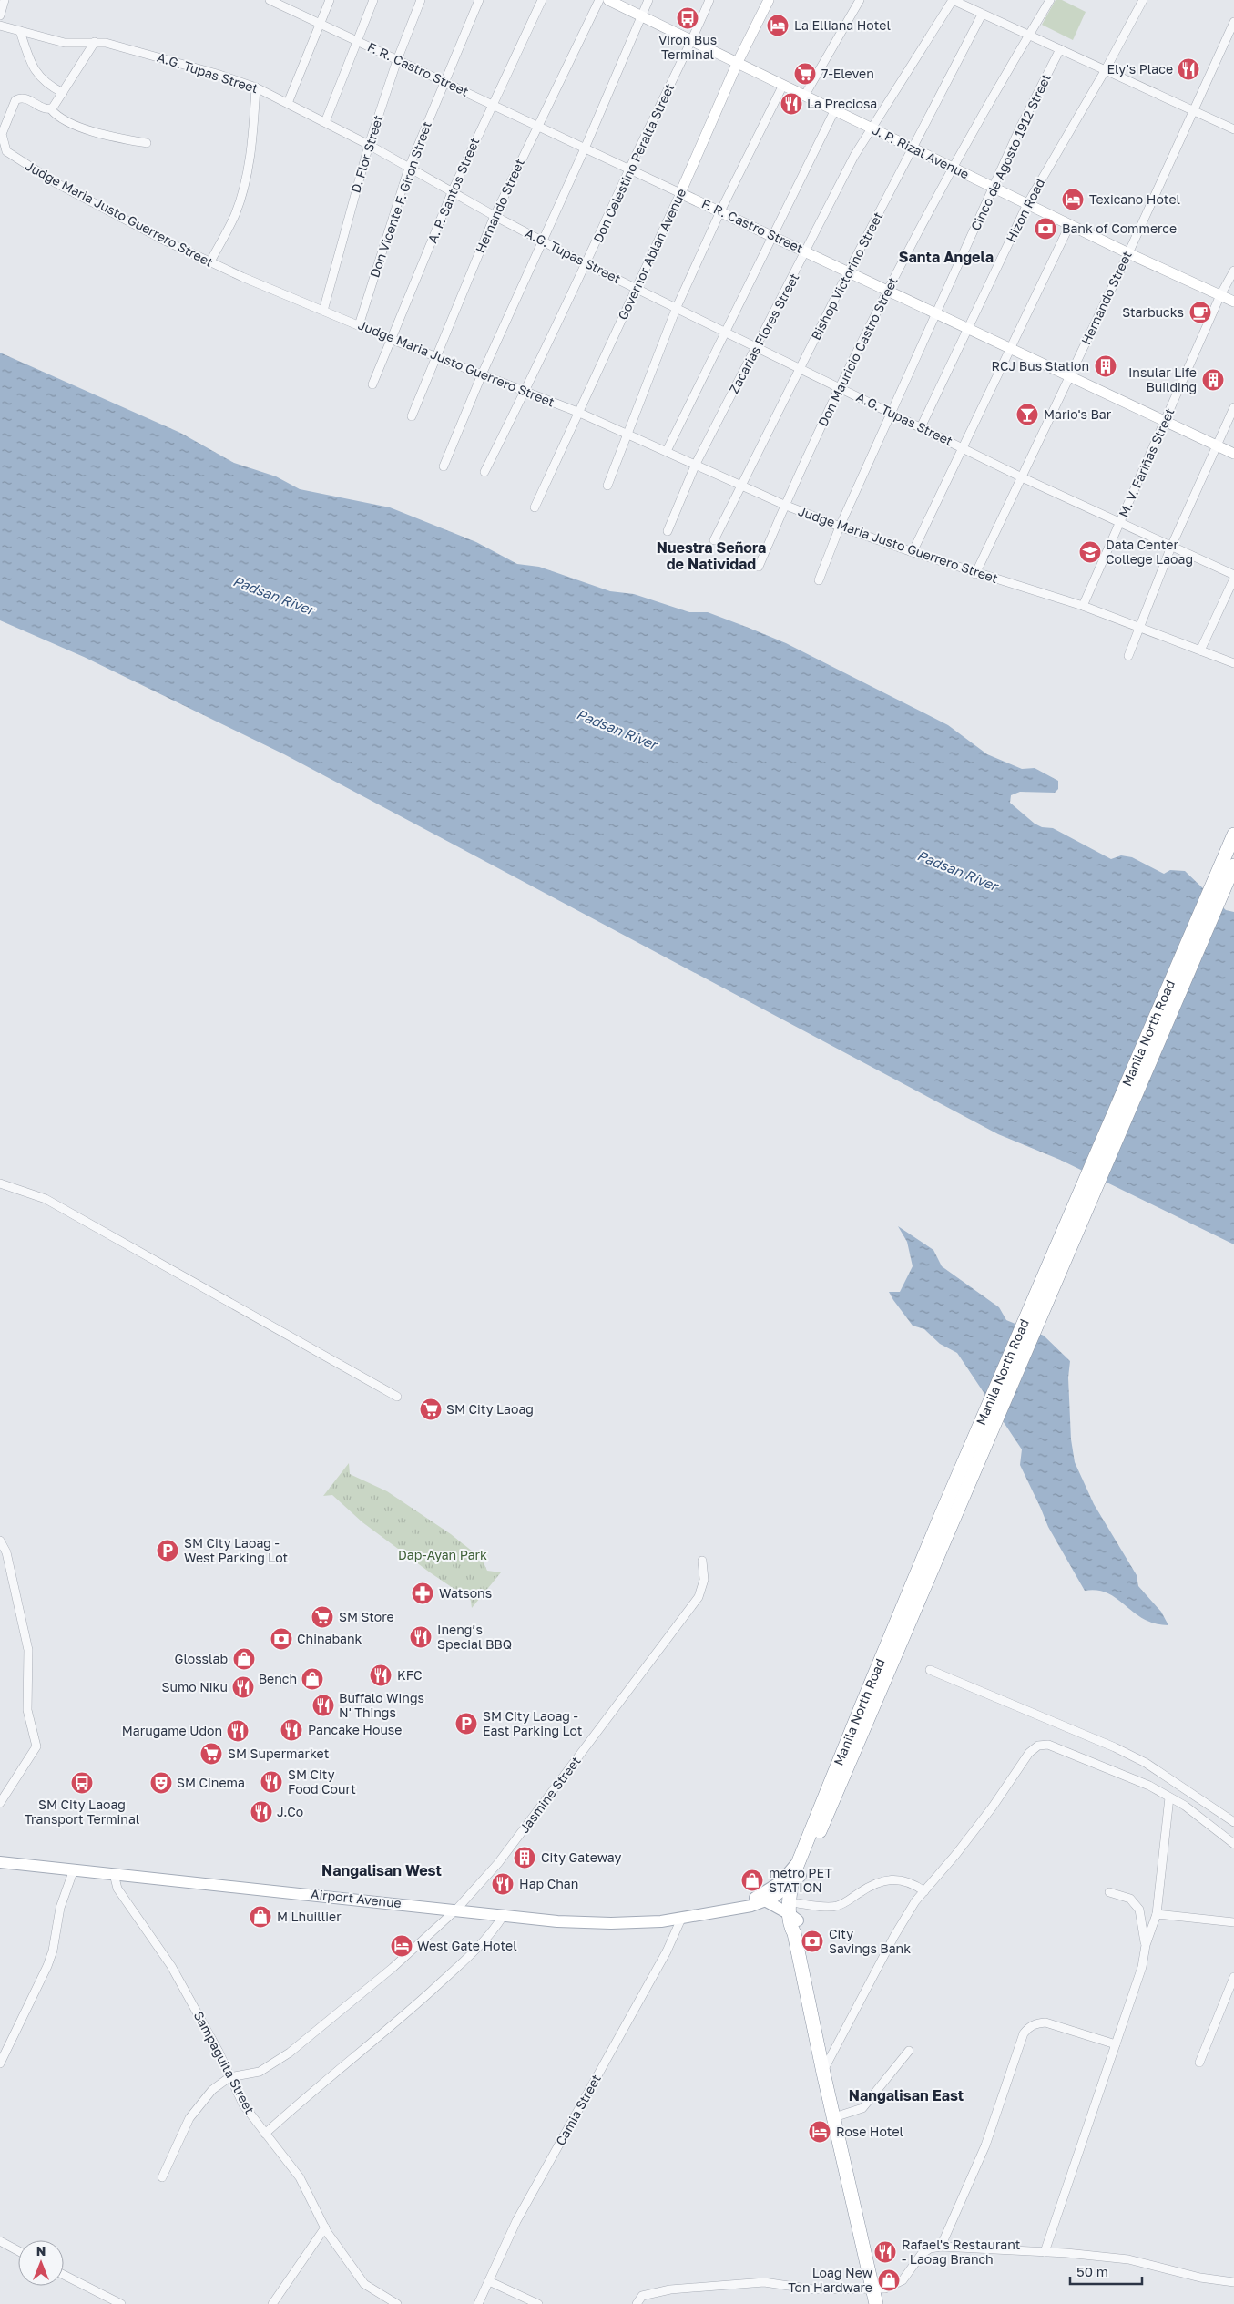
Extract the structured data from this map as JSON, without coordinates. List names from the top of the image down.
{
  "streets": {
    "highway": ["Manila North Road"],
    "main road": [
      "F. R. Castro Street",
      "J. P. Rizal Avenue",
      "Governor Ablan Avenue",
      "Airport Avenue"
    ],
    "street": [
      "A.G. Tupas Street",
      "Cinco de Agosto 1912 Street",
      "D. Flor Street",
      "Don Celestino Peralta Street",
      "A. P. Santos Street",
      "Don Vicente F. Giron Street",
      "Hernando Street",
      "Hizon Road",
      "Judge Maria Justo Guerrero Street",
      "Bishop Victorino Street",
      "Zacarias Flores Street",
      "Don Mauricio Castro Street",
      "M. V. Fariñas Street",
      "Jasmine Street",
      "Sampaguita Street",
      "Camia Street"
    ]
  },
  "crossings": [
    ["F. R. Castro Street", "Cinco de Agosto 1912 Street"],
    ["F. R. Castro Street", "D. Flor Street"],
    ["F. R. Castro Street", "Don Celestino Peralta Street"],
    ["F. R. Castro Street", "A. P. Santos Street"],
    ["F. R. Castro Street", "Don Vicente F. Giron Street"],
    ["F. R. Castro Street", "Hernando Street"],
    ["F. R. Castro Street", "Hizon Road"],
    ["F. R. Castro Street", "Governor Ablan Avenue"],
    ["F. R. Castro Street", "Bishop Victorino Street"],
    ["F. R. Castro Street", "Zacarias Flores Street"],
    ["F. R. Castro Street", "Don Mauricio Castro Street"],
    ["F. R. Castro Street", "M. V. Fariñas Street"],
    ["A.G. Tupas Street", "Cinco de Agosto 1912 Street"],
    ["A.G. Tupas Street", "D. Flor Street"],
    ["A.G. Tupas Street", "Don Celestino Peralta Street"],
    ["A.G. Tupas Street", "A. P. Santos Street"],
    ["A.G. Tupas Street", "Don Vicente F. Giron Street"],
    ["A.G. Tupas Street", "Hernando Street"],
    ["A.G. Tupas Street", "Hizon Road"],
    ["A.G. Tupas Street", "Governor Ablan Avenue"],
    ["A.G. Tupas Street", "Bishop Victorino Street"],
    ["A.G. Tupas Street", "Zacarias Flores Street"],
    ["A.G. Tupas Street", "Don Mauricio Castro Street"],
    ["A.G. Tupas Street", "M. V. Fariñas Street"],
    ["J. P. Rizal Avenue", "Cinco de Agosto 1912 Street"],
    ["J. P. Rizal Avenue", "Don Celestino Peralta Street"],
    ["J. P. Rizal Avenue", "Hernando Street"],
    ["J. P. Rizal Avenue", "Hizon Road"],
    ["J. P. Rizal Avenue", "Governor Ablan Avenue"],
    ["J. P. Rizal Avenue", "Bishop Victorino Street"],
    ["J. P. Rizal Avenue", "Zacarias Flores Street"],
    ["J. P. Rizal Avenue", "Don Mauricio Castro Street"],
    ["J. P. Rizal Avenue", "M. V. Fariñas Street"],
    ["Cinco de Agosto 1912 Street", "Judge Maria Justo Guerrero Street"],
    ["D. Flor Street", "Judge Maria Justo Guerrero Street"],
    ["Don Celestino Peralta Street", "Judge Maria Justo Guerrero Street"],
    ["A. P. Santos Street", "Judge Maria Justo Guerrero Street"],
    ["Don Vicente F. Giron Street", "Judge Maria Justo Guerrero Street"],
    ["Hernando Street", "Judge Maria Justo Guerrero Street"],
    ["Judge Maria Justo Guerrero Street", "Governor Ablan Avenue"],
    ["Judge Maria Justo Guerrero Street", "Bishop Victorino Street"],
    ["Judge Maria Justo Guerrero Street", "Zacarias Flores Street"],
    ["Judge Maria Justo Guerrero Street", "Don Mauricio Castro Street"],
    ["Judge Maria Justo Guerrero Street", "M. V. Fariñas Street"],
    ["Manila North Road", "Airport Avenue"],
    ["Jasmine Street", "Airport Avenue"],
    ["Jasmine Street", "Sampaguita Street"],
    ["Airport Avenue", "Sampaguita Street"],
    ["Airport Avenue", "Camia Street"]
  ],
  "districts": [
    "Santa Angela",
    "Nuestra Señora de Natividad",
    "Nangalisan West",
    "Nangalisan East"
  ],
  "water": ["Padsan River"],
  "parks": ["Dap-Ayan Park"],
  "places": {
    "bus stop": ["Viron Bus Terminal", "SM City Laoag Transport Terminal"],
    "hotel": [
      "La Elliana Hotel",
      "Texicano Hotel",
      "West Gate Hotel",
      "Rose Hotel"
    ],
    "restaurant": [
      "Ely's Place",
      "La Preciosa",
      "Ineng’s Special BBQ",
      "KFC",
      "Sumo Niku",
      "Buffalo Wings N' Things",
      "Pancake House",
      "Marugame Udon",
      "SM City Food Court",
      "J.Co",
      "Hap Chan",
      "Rafael's Restaurant - Laoag Branch"
    ],
    "supermarket": [
      "7-Eleven",
      "SM City Laoag",
      "SM Store",
      "SM Supermarket"
    ],
    "bank": ["Bank of Commerce", "Chinabank", "City Savings Bank"],
    "cafe": ["Starbucks"],
    "building": ["RCJ Bus Station", "Insular Life Building", "City Gateway"],
    "bar": ["Mario's Bar"],
    "school or university": ["Data Center College Laoag"],
    "parking": ["SM City Laoag - West Parking Lot", "SM City Laoag - East Parking Lot"],
    "pharmacy": ["Watsons"],
    "shop": [
      "Glosslab",
      "Bench",
      "metro PET STATION",
      "M Lhuillier",
      "Loag New Ton Hardware"
    ],
    "theatre": ["SM Cinema"]
  },
  "scale_bar": "50 m",
  "north": "top"
}
